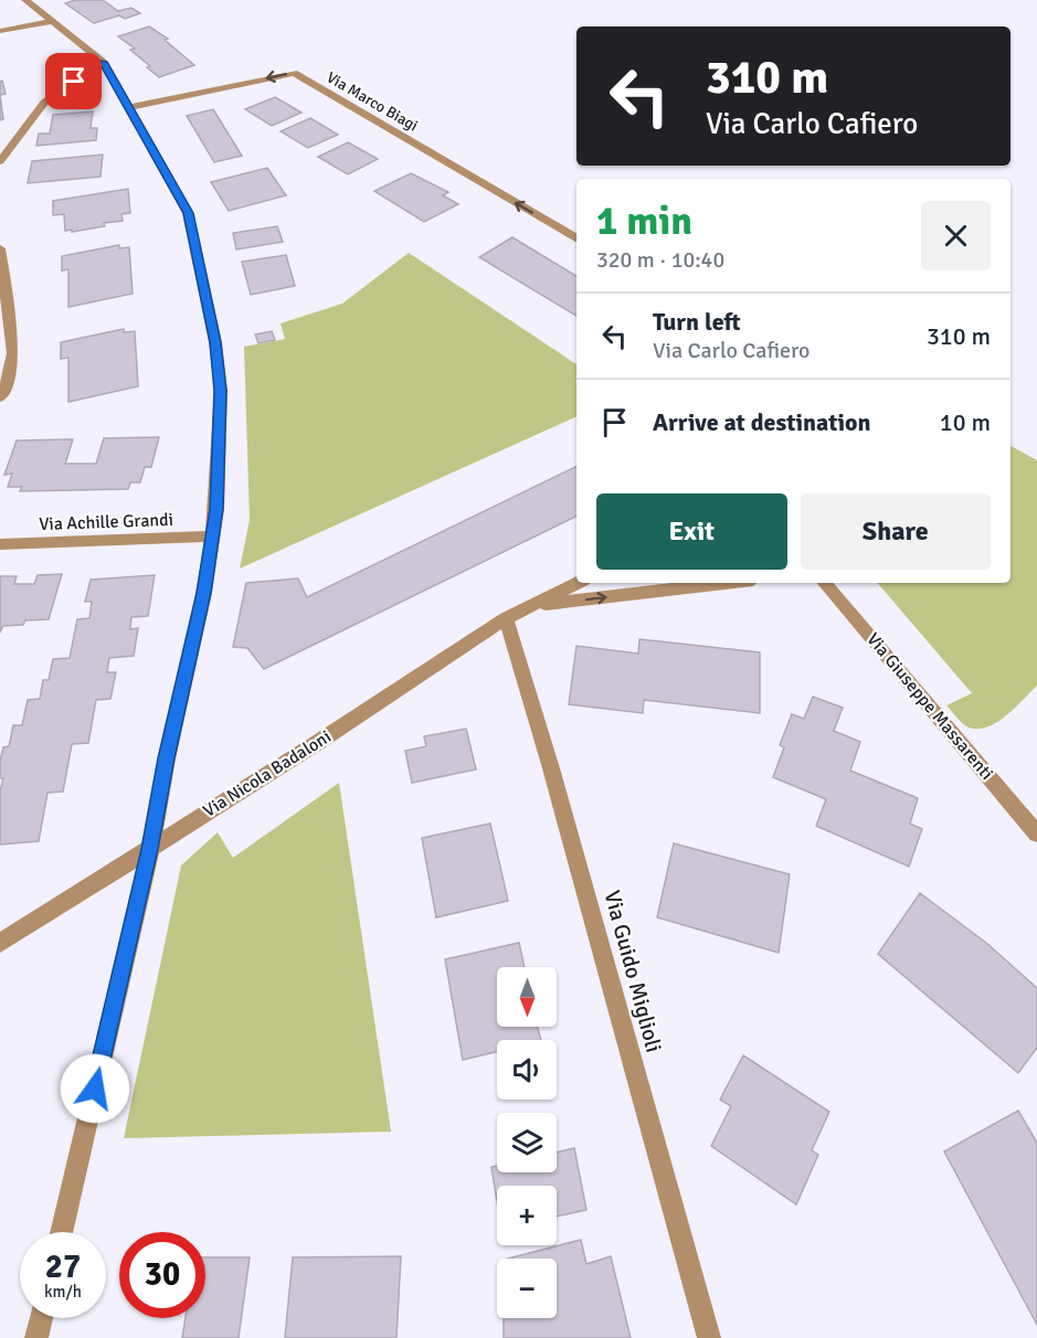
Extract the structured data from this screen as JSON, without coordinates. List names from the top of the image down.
{
  "streets": {
    "street": [
      "Via Marco Biagi",
      "Via Achille Grandi",
      "Via Giuseppe Massarenti",
      "Via Nicola Badaloni",
      "Via Guido Miglioli"
    ]
  },
  "crossings": [
    ["Via Nicola Badaloni", "Via Guido Miglioli"]
  ],
  "one_way": ["Via Marco Biagi"],
  "north": "bottom",
  "page": {
    "turn": ["310 m", "Via Carlo Cafiero"],
    "heading": ["1 min", "320 m · 10:40"],
    "list": [
      {
        "name": "Turn left",
        "note": "Via Carlo Cafiero",
        "value": "310 m"
      },
      {
        "name": "Arrive at destination",
        "value": "10 m"
      }
    ],
    "buttons": ["Exit", "Share"],
    "map_buttons": ["+", "−"],
    "speed": "27 km/h",
    "limit": "30"
  }
}
